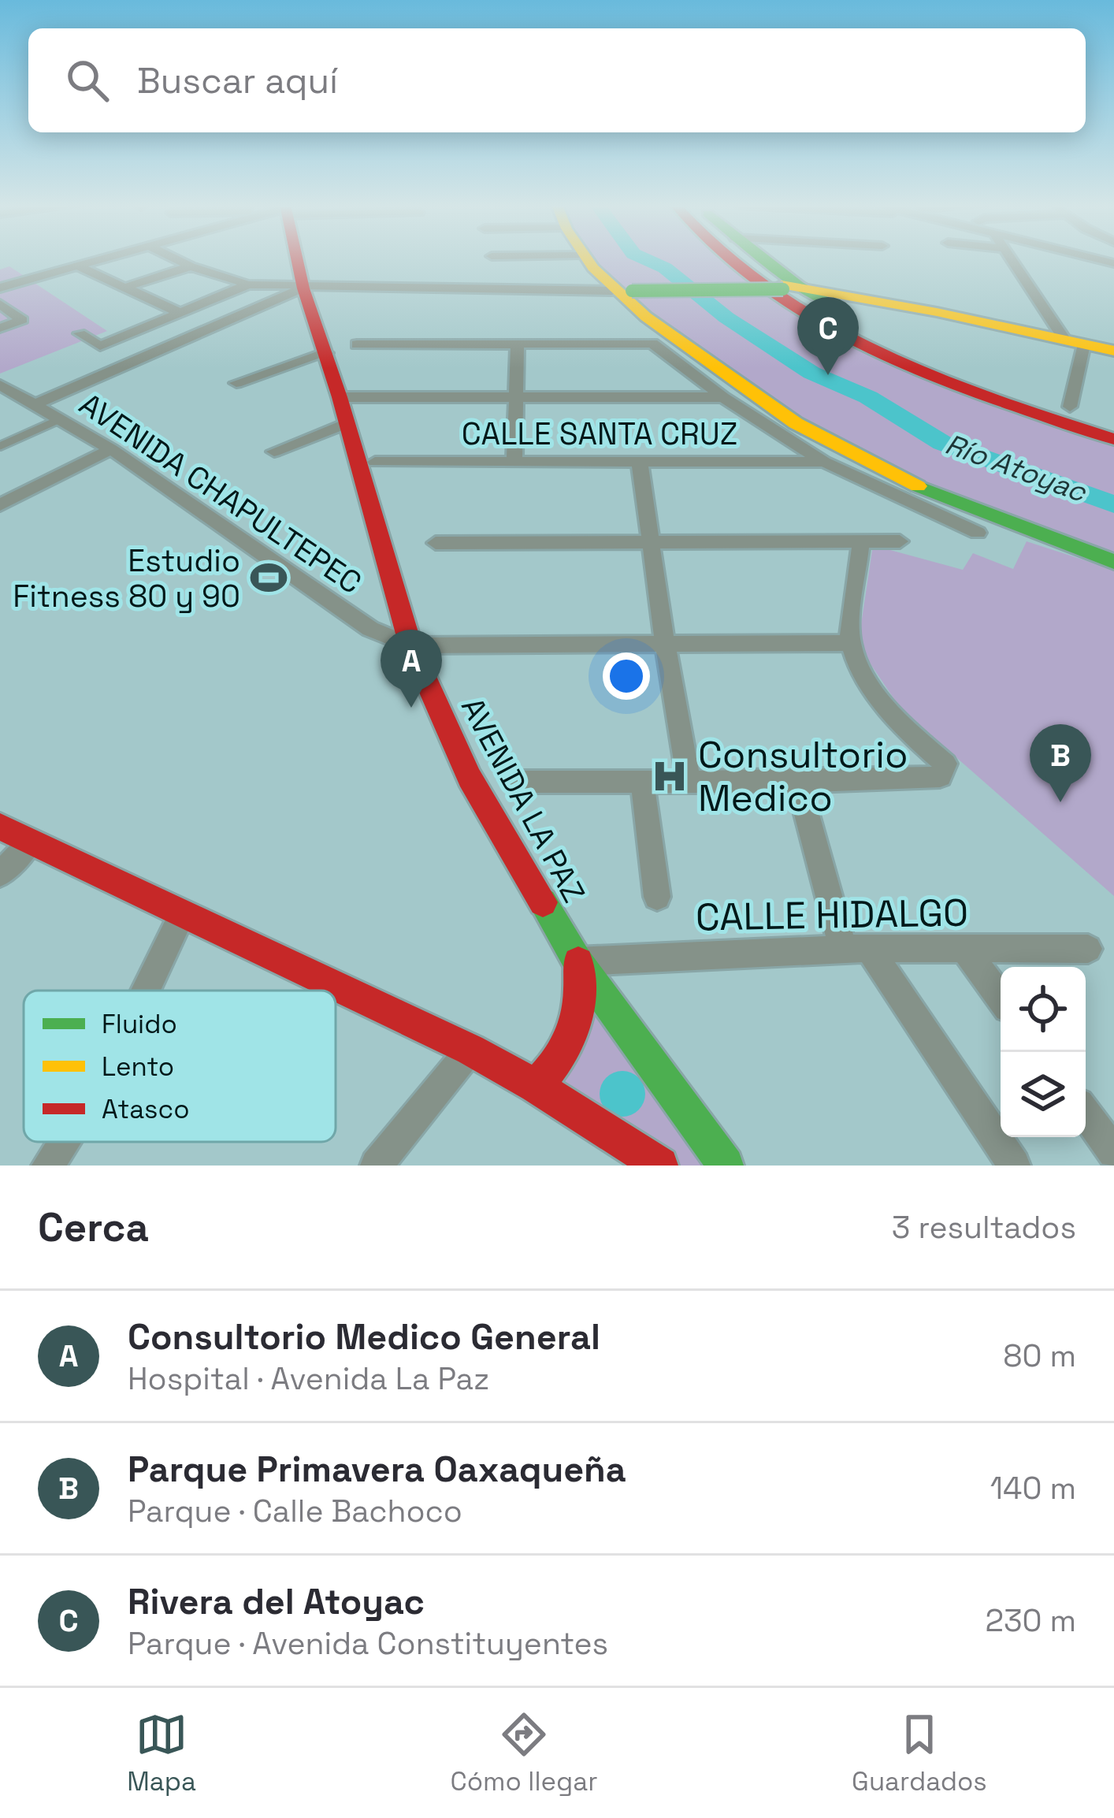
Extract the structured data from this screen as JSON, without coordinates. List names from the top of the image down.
{
  "streets": {
    "main road": ["AVENIDA LA PAZ"],
    "street": ["CALLE SANTA CRUZ", "AVENIDA CHAPULTEPEC", "CALLE HIDALGO"]
  },
  "crossings": [
    ["AVENIDA CHAPULTEPEC", "AVENIDA LA PAZ"],
    ["AVENIDA LA PAZ", "CALLE HIDALGO"]
  ],
  "water": ["Río Atoyac"],
  "places": {
    "sports": ["Estudio Fitness 80 y 90"],
    "hospital": ["Consultorio Medico"]
  },
  "legend": ["Fluido", "Lento", "Atasco"],
  "page": {
    "search": "Buscar aquí",
    "pins": ["C", "A", "B"],
    "heading": ["Cerca", "3 resultados"],
    "list": [
      {
        "mark": "A",
        "name": "Consultorio Medico General",
        "note": "Hospital · Avenida La Paz",
        "value": "80 m"
      },
      {
        "mark": "B",
        "name": "Parque Primavera Oaxaqueña",
        "note": "Parque · Calle Bachoco",
        "value": "140 m"
      },
      {
        "mark": "C",
        "name": "Rivera del Atoyac",
        "note": "Parque · Avenida Constituyentes",
        "value": "230 m"
      }
    ],
    "nav": ["Mapa", "Cómo llegar", "Guardados"]
  }
}
